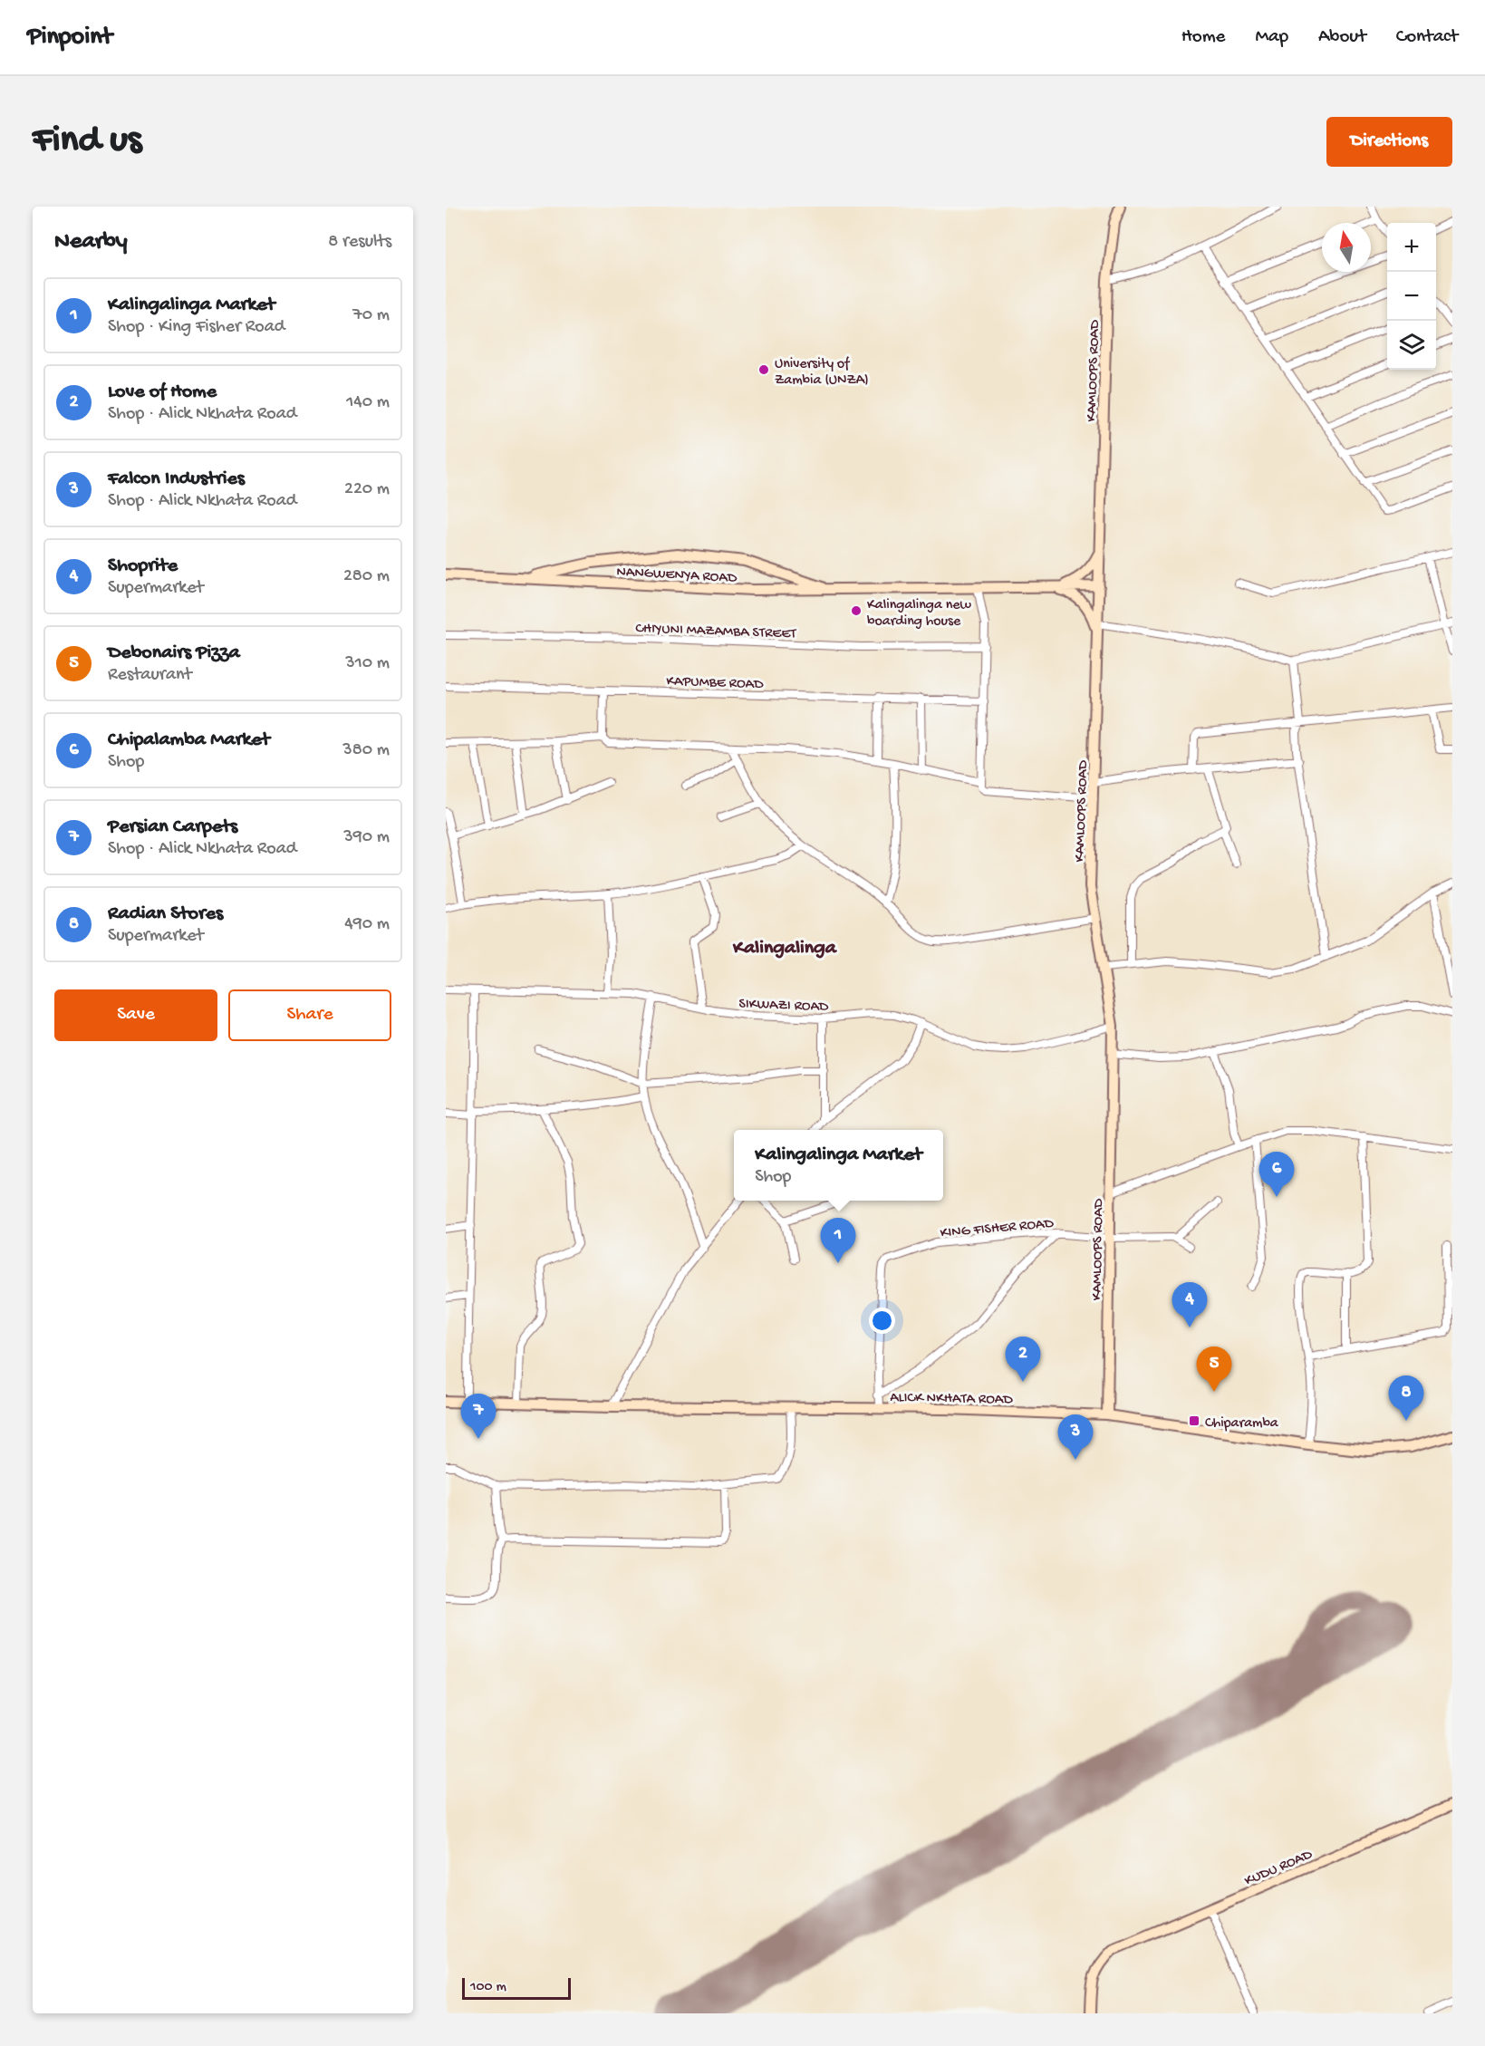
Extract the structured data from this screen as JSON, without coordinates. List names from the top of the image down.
{
  "streets": {
    "main road": [
      "KAMLOOPS ROAD",
      "NANGWENYA ROAD",
      "ALICK NKHATA ROAD",
      "KUDU ROAD"
    ],
    "street": [
      "CHIYUNI MAZAMBA STREET",
      "KAPUMBE ROAD",
      "SIKWAZI ROAD",
      "KING FISHER ROAD"
    ]
  },
  "crossings": [
    ["KAMLOOPS ROAD", "NANGWENYA ROAD"],
    ["KAMLOOPS ROAD", "SIKWAZI ROAD"],
    ["KAMLOOPS ROAD", "KING FISHER ROAD"],
    ["KAMLOOPS ROAD", "ALICK NKHATA ROAD"]
  ],
  "districts": ["Kalingalinga"],
  "places": {
    "other": ["University of Zambia (UNZA)", "Kalingalinga new boarding house"],
    "transit": ["Chiparamba"]
  },
  "scale_bar": "100 m",
  "north": "top",
  "page": {
    "header": "Pinpoint",
    "nav": [
      "Home",
      "Map",
      "About",
      "Contact"
    ],
    "buttons": [
      "Directions",
      ["Save", "Share"]
    ],
    "title": "Find us",
    "heading": ["Nearby", "8 results"],
    "map_buttons": ["+", "−"],
    "list": [
      {
        "mark": "1",
        "name": "Kalingalinga Market",
        "note": "Shop · King Fisher Road",
        "value": "70 m"
      },
      {
        "mark": "2",
        "name": "Love of Home",
        "note": "Shop · Alick Nkhata Road",
        "value": "140 m"
      },
      {
        "mark": "3",
        "name": "Falcon Industries",
        "note": "Shop · Alick Nkhata Road",
        "value": "220 m"
      },
      {
        "mark": "4",
        "name": "Shoprite",
        "note": "Supermarket",
        "value": "280 m"
      },
      {
        "mark": "5",
        "name": "Debonairs Pizza",
        "note": "Restaurant",
        "value": "310 m"
      },
      {
        "mark": "6",
        "name": "Chipalamba Market",
        "note": "Shop",
        "value": "380 m"
      },
      {
        "mark": "7",
        "name": "Persian Carpets",
        "note": "Shop · Alick Nkhata Road",
        "value": "390 m"
      },
      {
        "mark": "8",
        "name": "Radian Stores",
        "note": "Supermarket",
        "value": "490 m"
      }
    ],
    "popup": ["Kalingalinga Market", "Shop"],
    "pins": [
      "6",
      "1",
      "4",
      "2",
      "5",
      "8",
      "7",
      "3"
    ],
    "scale": "100 m"
  }
}
